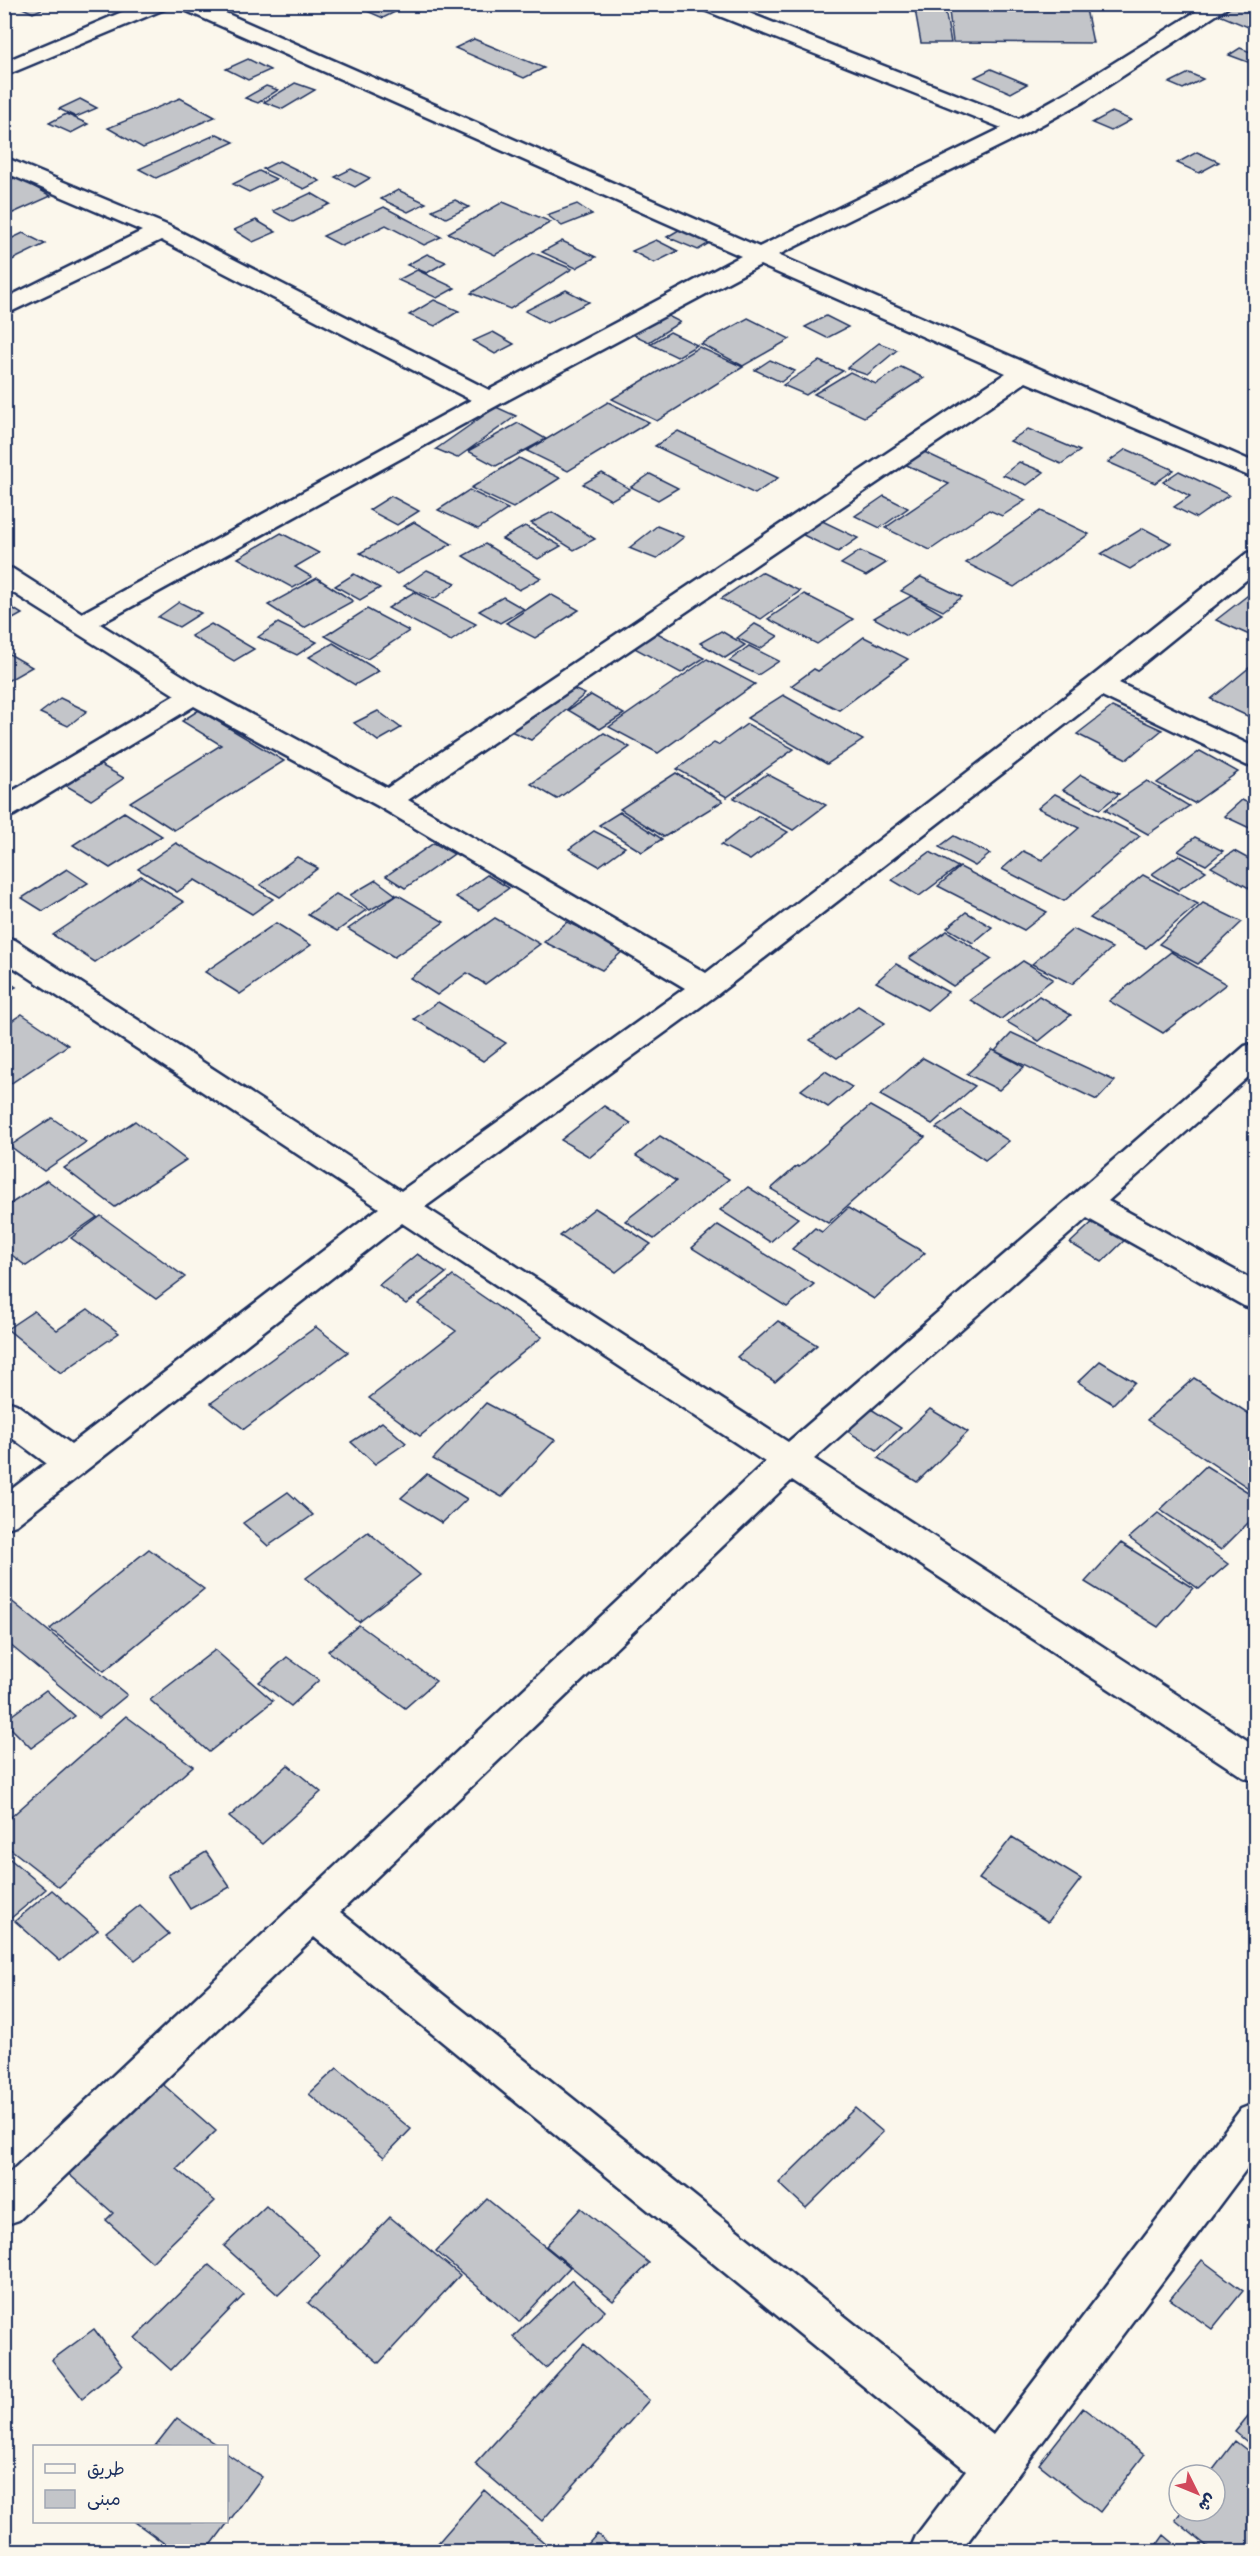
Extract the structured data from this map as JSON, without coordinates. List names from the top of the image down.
{
  "legend": ["طريق", "مبنى"],
  "north": "bottom right"
}
